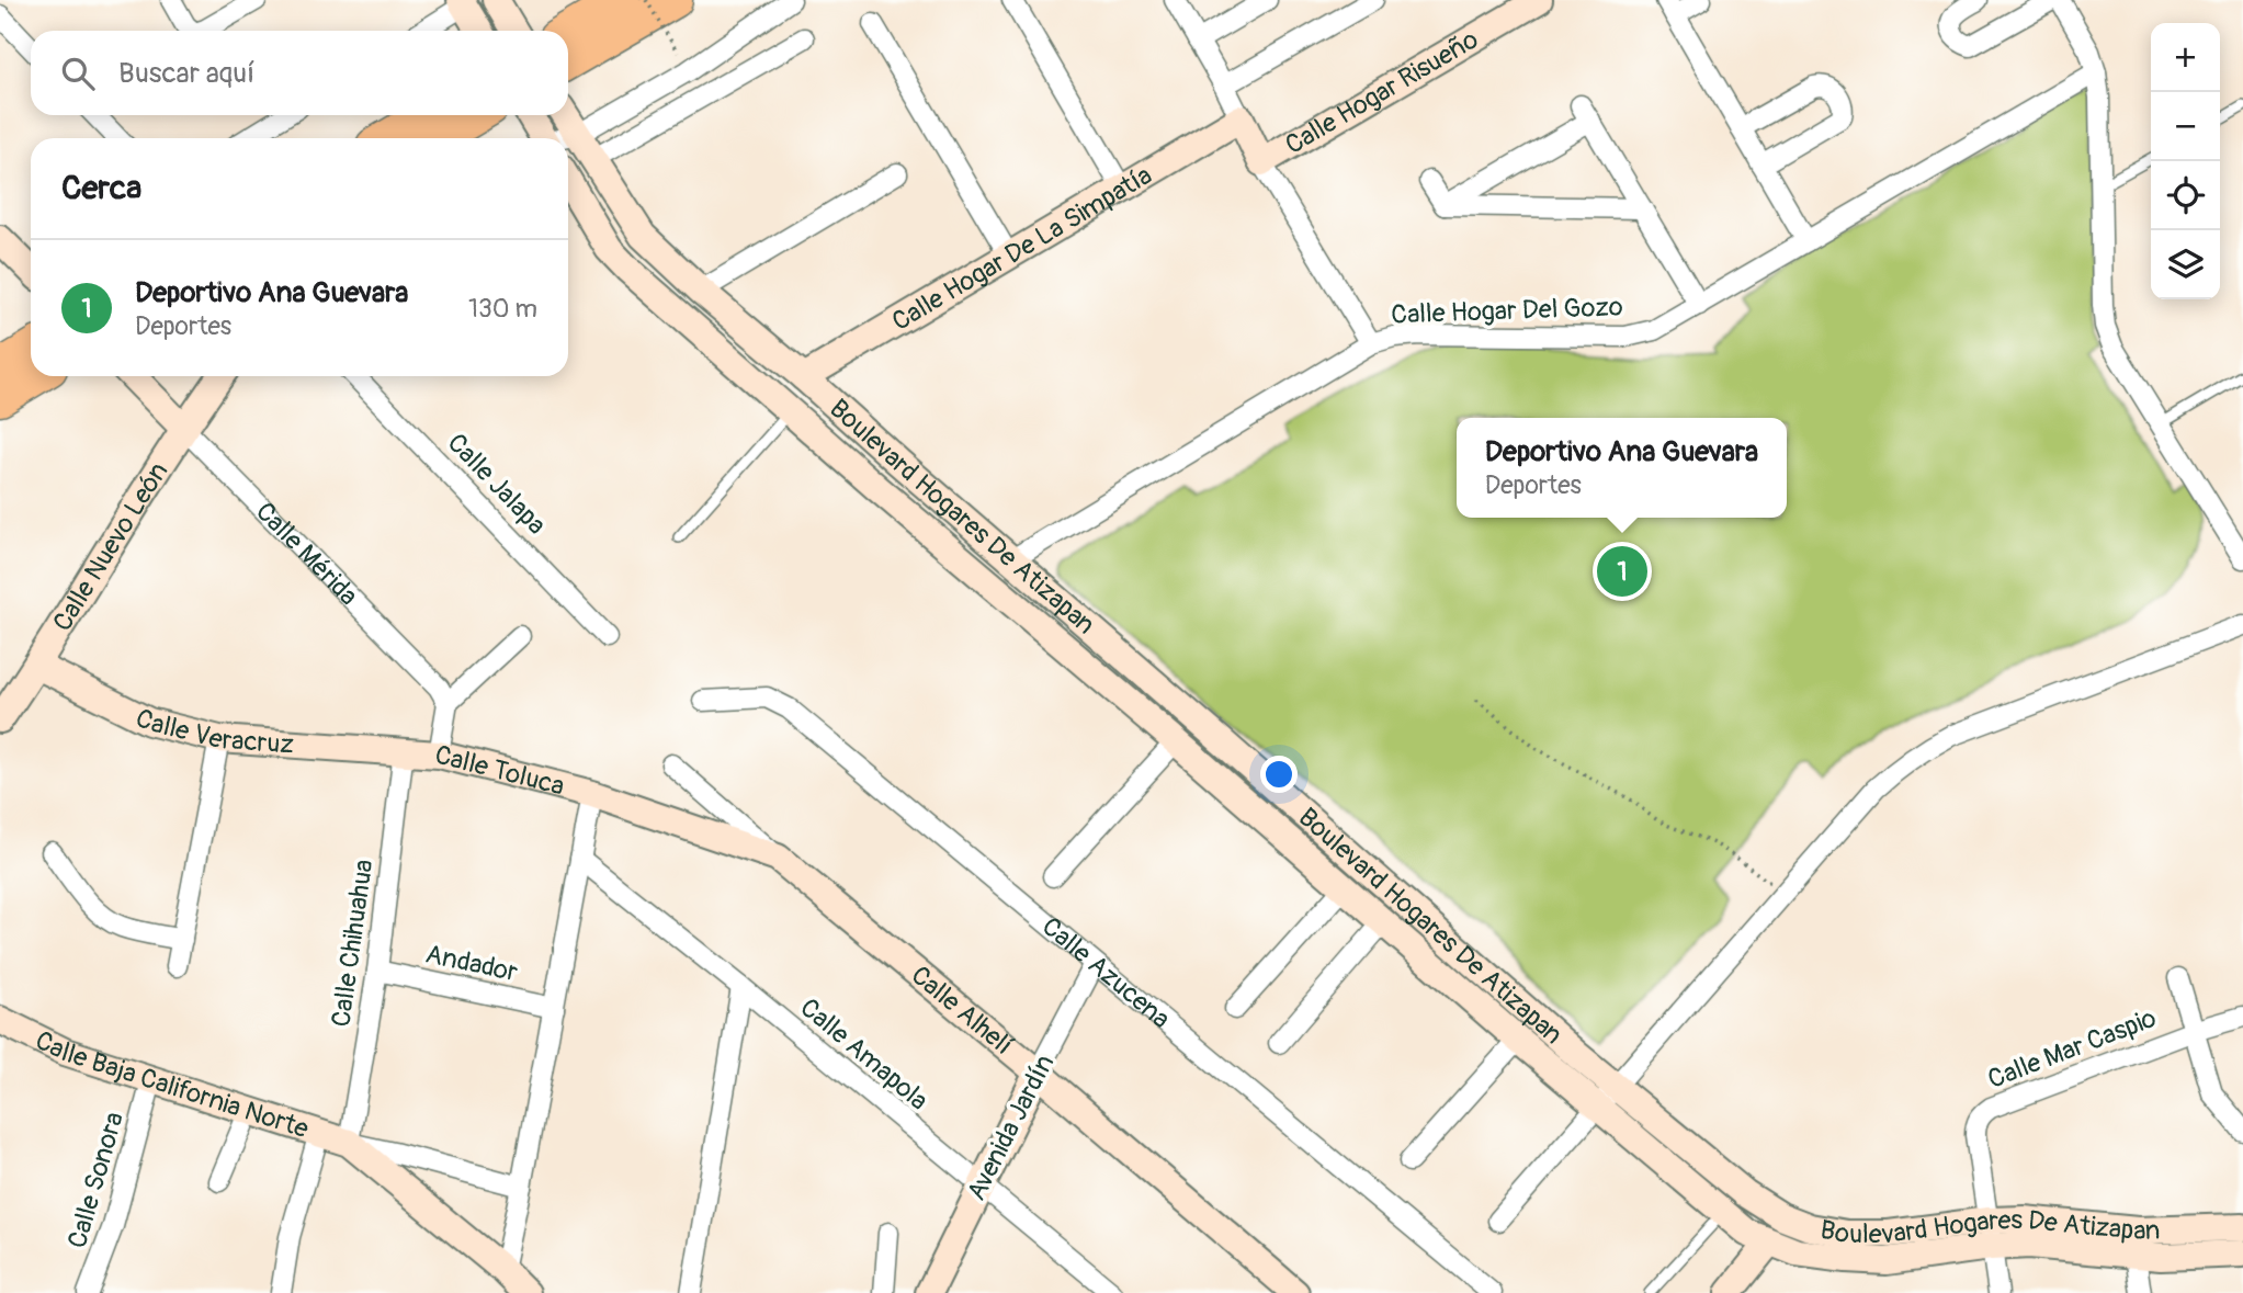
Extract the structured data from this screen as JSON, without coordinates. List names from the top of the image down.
{
  "streets": {
    "street": [
      "Calle Hogar Risueño",
      "Calle Hogar De La Simpatía",
      "Calle Hogar Del Gozo",
      "Calle Jalapa",
      "Boulevard Hogares De Atizapan",
      "Calle Nuevo León",
      "Calle Mérida",
      "Calle Veracruz",
      "Calle Toluca",
      "Calle Chihuahua",
      "Andador",
      "Calle Azucena",
      "Calle Alhelí",
      "Calle Mar Caspio",
      "Calle Amapola",
      "Calle Baja California Norte",
      "Avenida Jardín",
      "Calle Sonora"
    ]
  },
  "crossings": [
    ["Calle Hogar De La Simpatía", "Boulevard Hogares De Atizapan"],
    ["Calle Hogar Del Gozo", "Boulevard Hogares De Atizapan"],
    ["Boulevard Hogares De Atizapan", "Calle Mar Caspio"],
    ["Calle Nuevo León", "Calle Mérida"],
    ["Calle Nuevo León", "Calle Veracruz"],
    ["Calle Veracruz", "Calle Toluca"],
    ["Calle Veracruz", "Calle Chihuahua"],
    ["Calle Toluca", "Calle Chihuahua"],
    ["Calle Toluca", "Calle Alhelí"],
    ["Calle Chihuahua", "Andador"],
    ["Calle Chihuahua", "Calle Baja California Norte"],
    ["Calle Azucena", "Avenida Jardín"],
    ["Calle Alhelí", "Avenida Jardín"],
    ["Calle Amapola", "Avenida Jardín"],
    ["Calle Baja California Norte", "Calle Sonora"]
  ],
  "page": {
    "map_buttons": ["+", "−"],
    "search": "Buscar aquí",
    "heading": "Cerca",
    "list": [
      {
        "mark": "1",
        "name": "Deportivo Ana Guevara",
        "note": "Deportes",
        "value": "130 m"
      }
    ],
    "popup": ["Deportivo Ana Guevara", "Deportes"],
    "pins": "1"
  }
}
